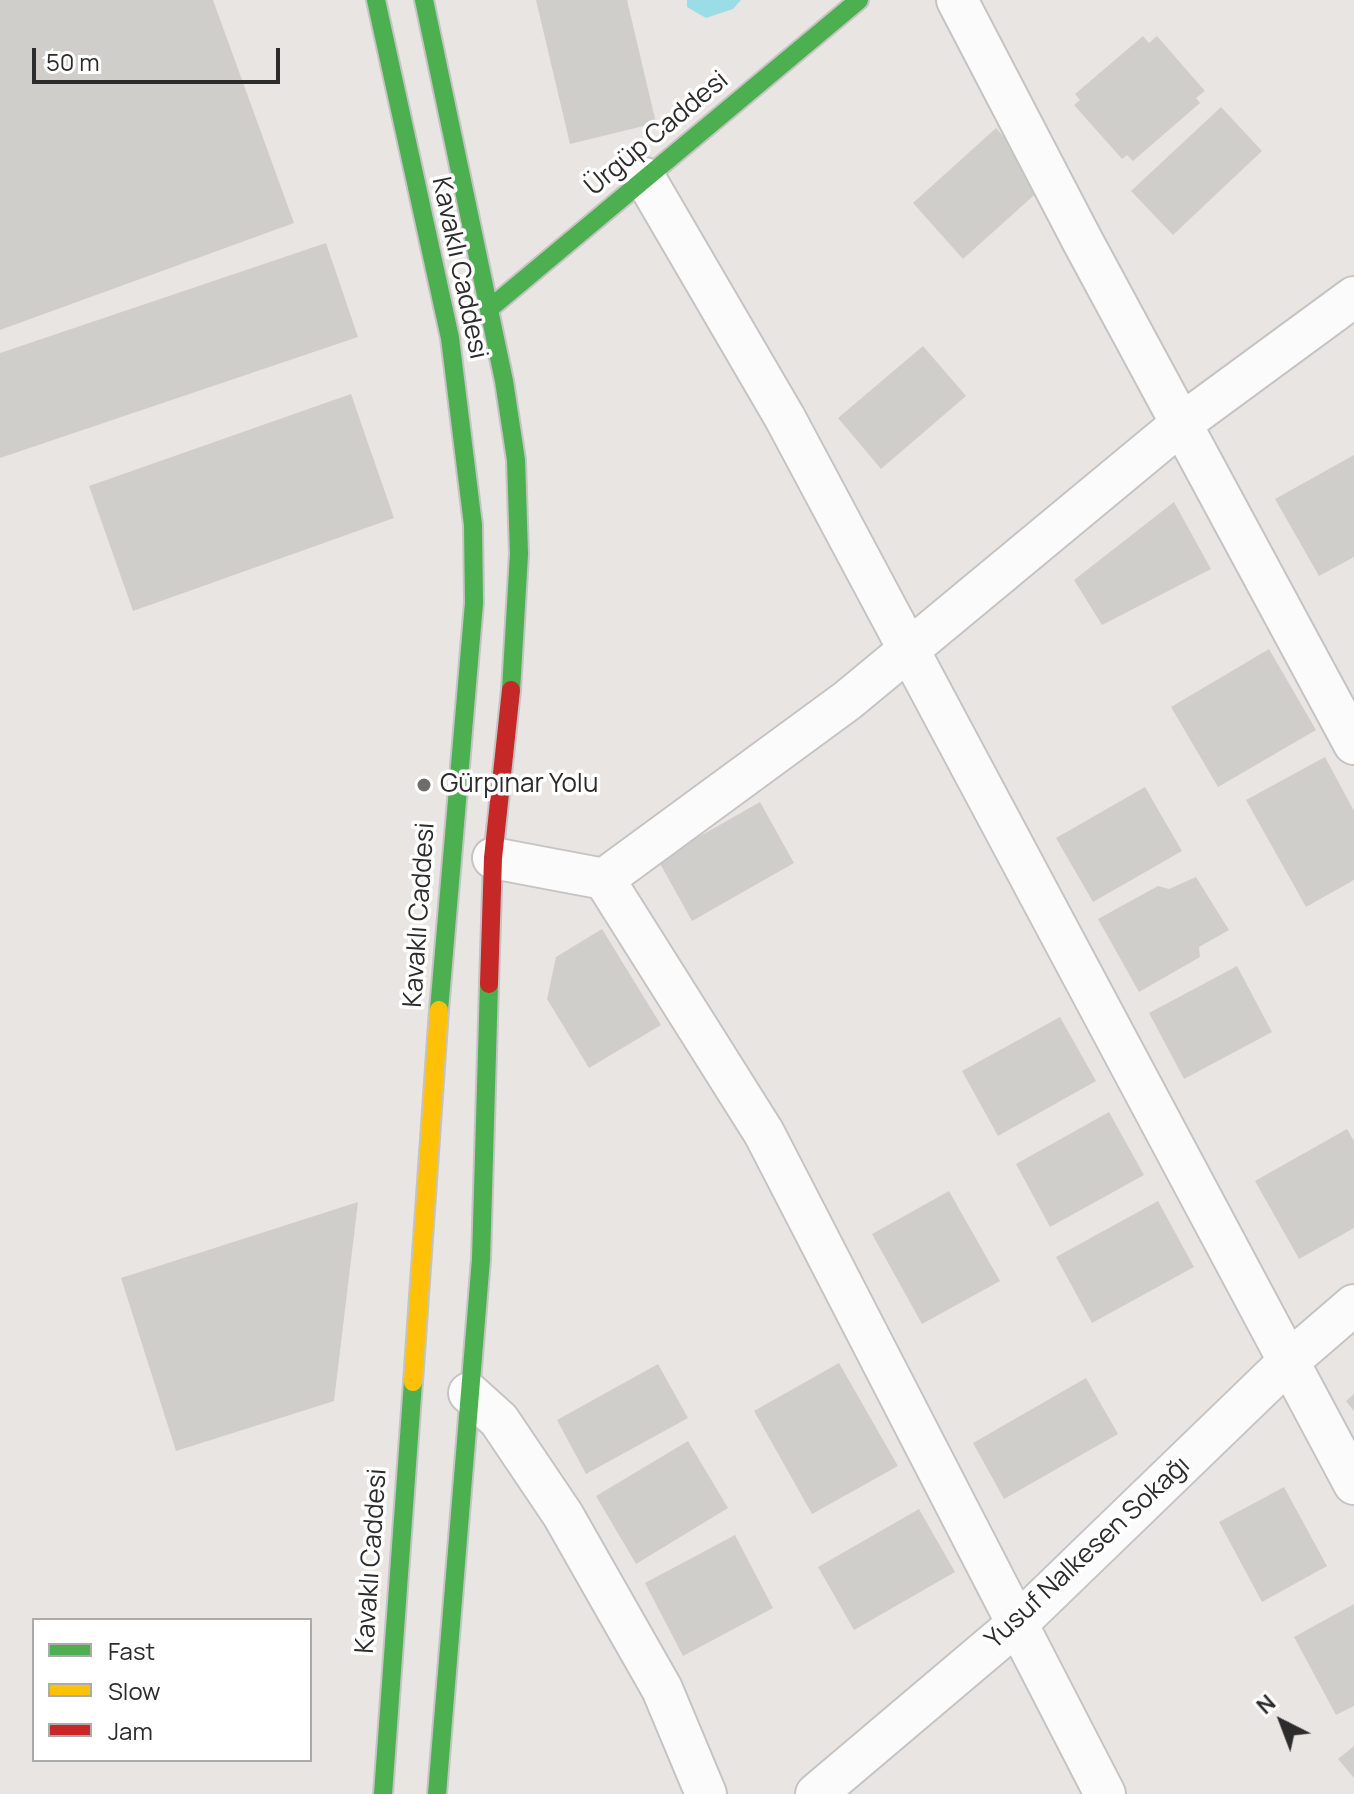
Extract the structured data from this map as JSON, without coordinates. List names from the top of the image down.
{
  "streets": {
    "main road": ["Ürgüp Caddesi", "Kavaklı Caddesi"],
    "street": ["Yusuf Nalkesen Sokağı"]
  },
  "crossings": [
    ["Ürgüp Caddesi", "Kavaklı Caddesi"]
  ],
  "places": ["Gürpınar Yolu"],
  "legend": ["Fast", "Slow", "Jam"],
  "scale_bar": "50 m",
  "north": "top left"
}
